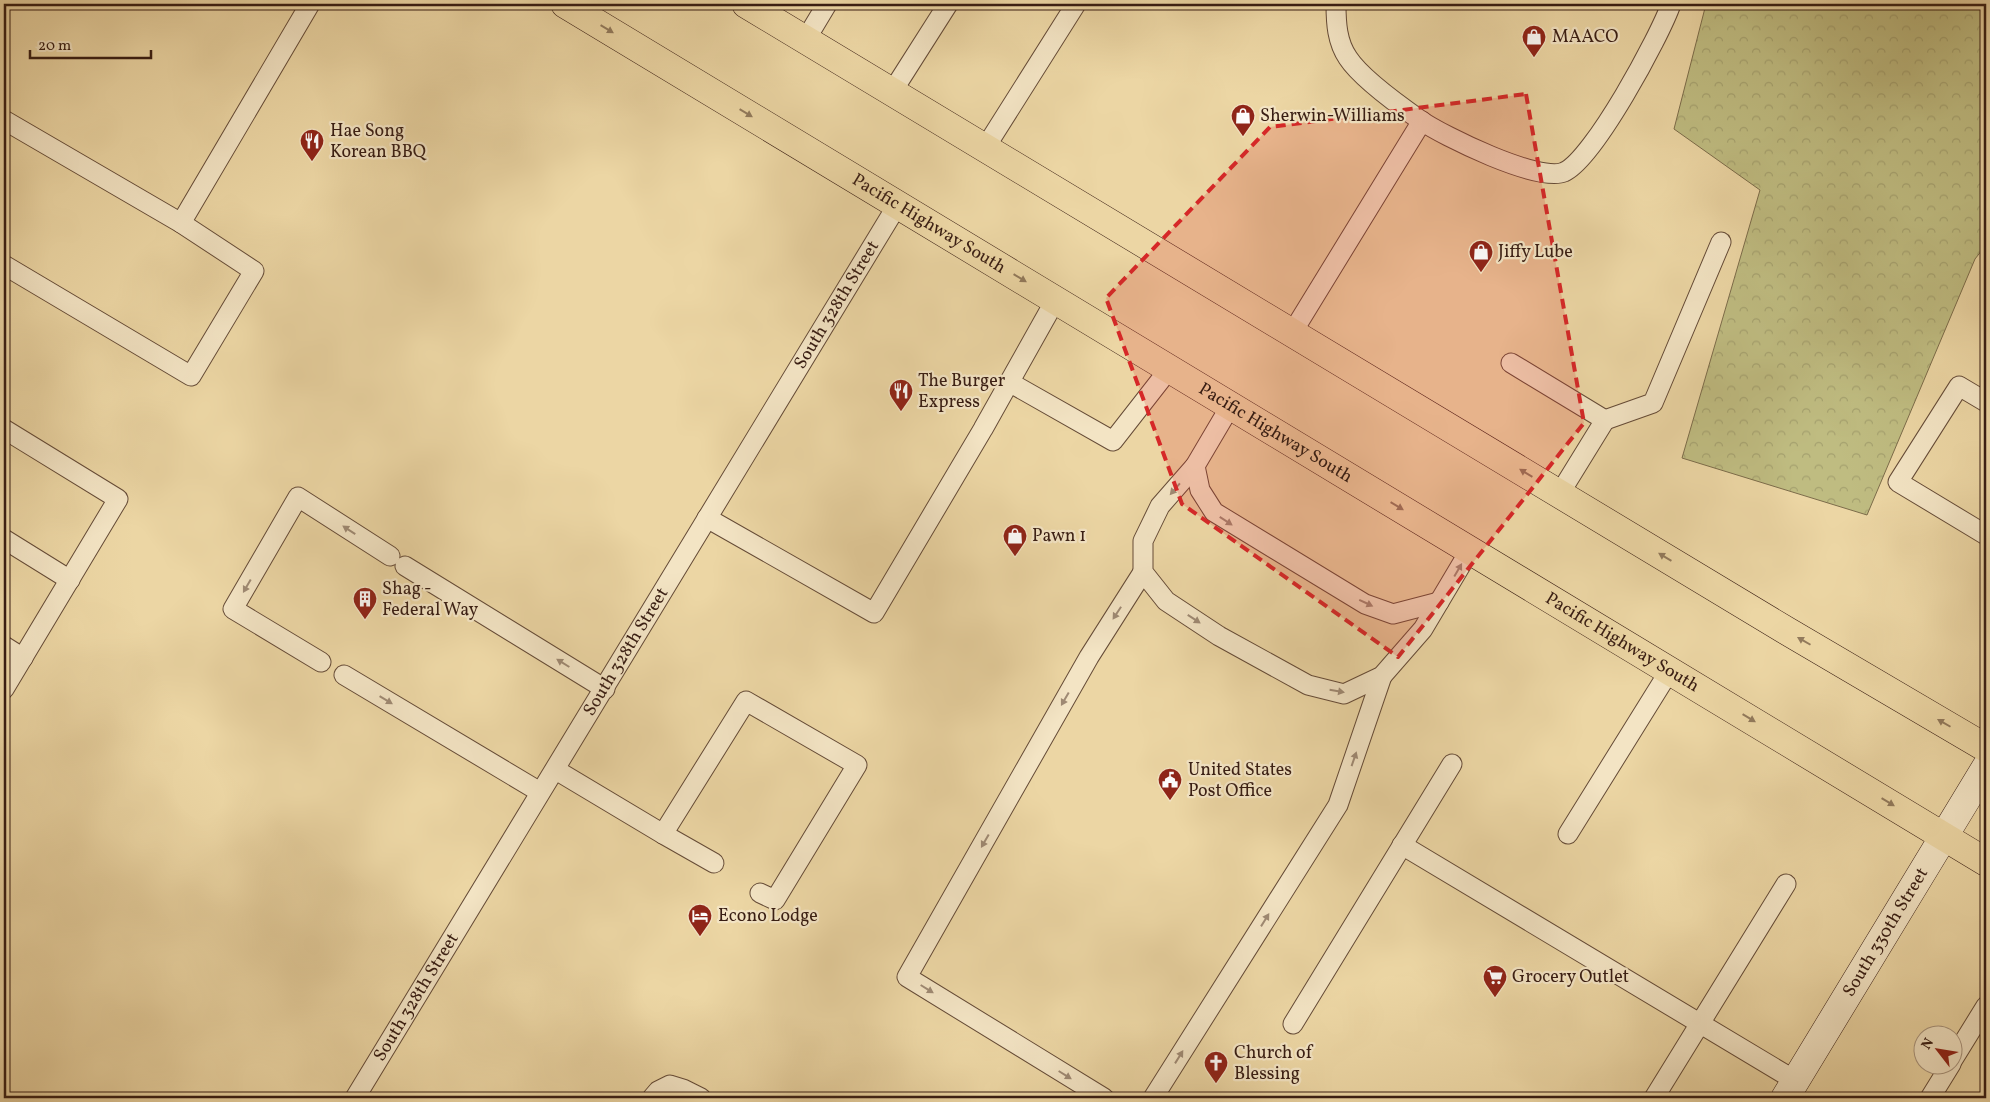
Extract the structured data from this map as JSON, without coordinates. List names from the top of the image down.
{
  "streets": {
    "main road": ["Pacific Highway South"],
    "street": ["South 330th Street"],
    "lane": ["South 328th Street"]
  },
  "crossings": [
    ["Pacific Highway South", "South 328th Street"],
    ["Pacific Highway South", "South 330th Street"]
  ],
  "places": {
    "shop": [
      "MAACO",
      "Sherwin-Williams",
      "Jiffy Lube",
      "Pawn 1"
    ],
    "restaurant": ["Hae Song Korean BBQ", "The Burger Express"],
    "building": ["Shag - Federal Way"],
    "public building": ["United States Post Office"],
    "hotel": ["Econo Lodge"],
    "supermarket": ["Grocery Outlet"],
    "church": ["Church of Blessing"]
  },
  "scale_bar": "20 m",
  "north": "top left"
}
